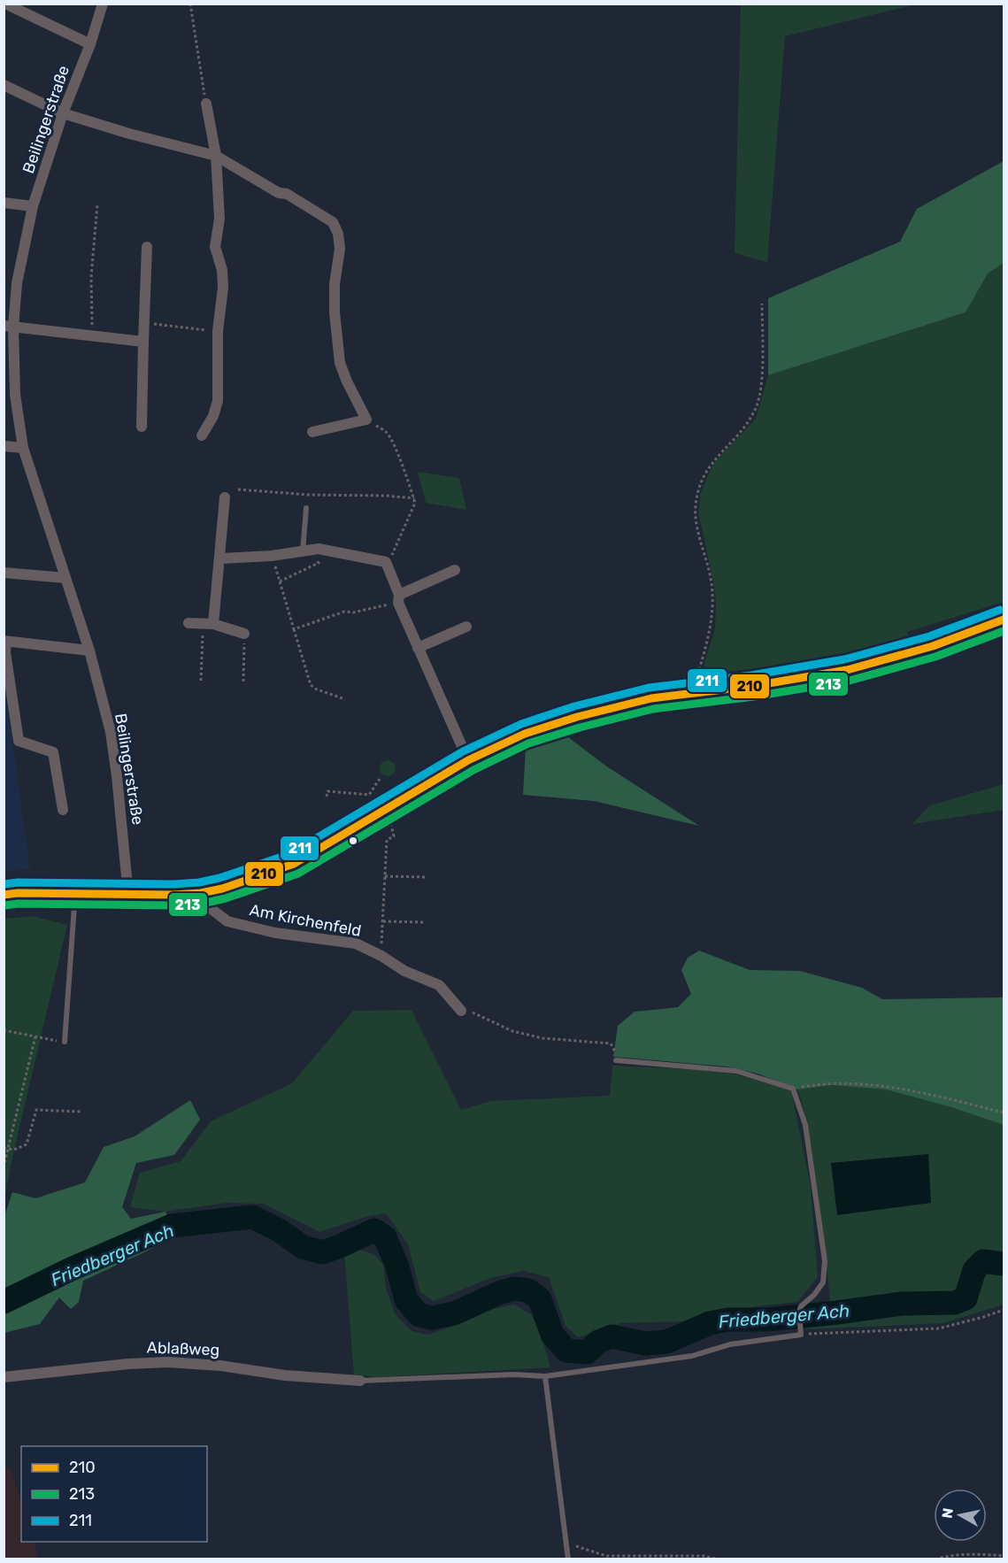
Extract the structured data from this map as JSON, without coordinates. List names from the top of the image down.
{
  "streets": {
    "street": ["Beilingerstraße", "Am Kirchenfeld", "Ablaßweg"]
  },
  "water": ["Friedberger Ach"],
  "lines": ["transit line 211", "transit line 210", "transit line 213"],
  "legend": ["210", "213", "211"],
  "north": "left"
}
